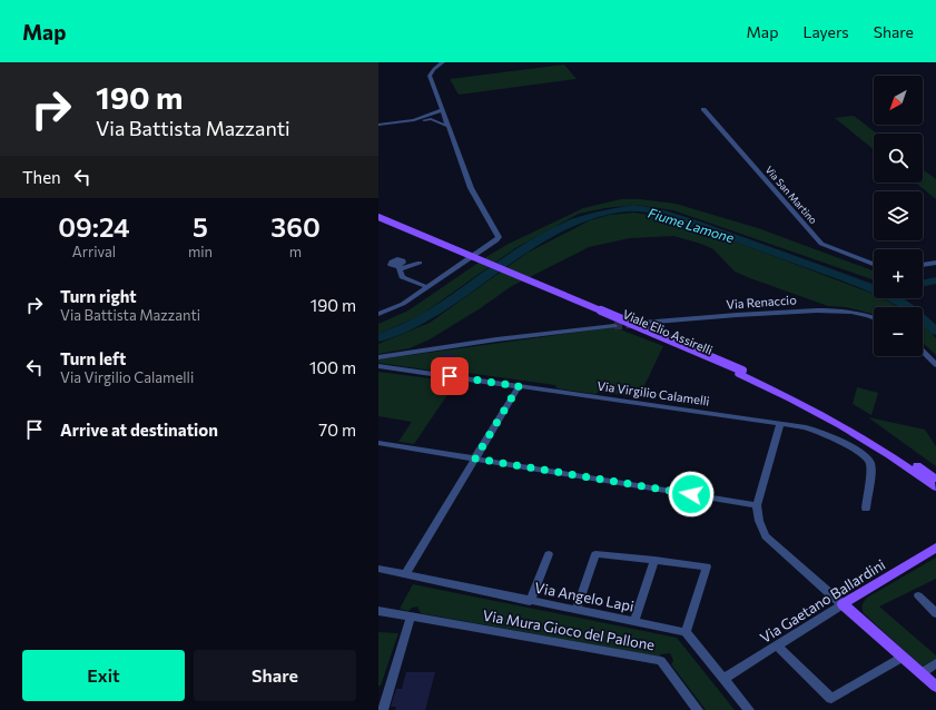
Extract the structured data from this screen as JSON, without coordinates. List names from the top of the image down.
{
  "streets": {
    "main road": ["Viale Elio Assirelli", "Via Gaetano Ballardini"],
    "street": [
      "Via San Martino",
      "Via Renaccio",
      "Via Virgilio Calamelli",
      "Via Angelo Lapi",
      "Via Mura Gioco del Pallone"
    ]
  },
  "water": ["Fiume Lamone"],
  "north": "bottom left",
  "page": {
    "header": "Map",
    "nav": ["Map", "Layers", "Share"],
    "turn": ["190 m", "Via Battista Mazzanti"],
    "map_buttons": ["+", "−"],
    "then": "Then",
    "eta": [
      "09:24",
      "Arrival",
      "5",
      "min",
      "360",
      "m"
    ],
    "list": [
      {
        "name": "Turn right",
        "note": "Via Battista Mazzanti",
        "value": "190 m"
      },
      {
        "name": "Turn left",
        "note": "Via Virgilio Calamelli",
        "value": "100 m"
      },
      {
        "name": "Arrive at destination",
        "value": "70 m"
      }
    ],
    "buttons": ["Exit", "Share"]
  }
}
